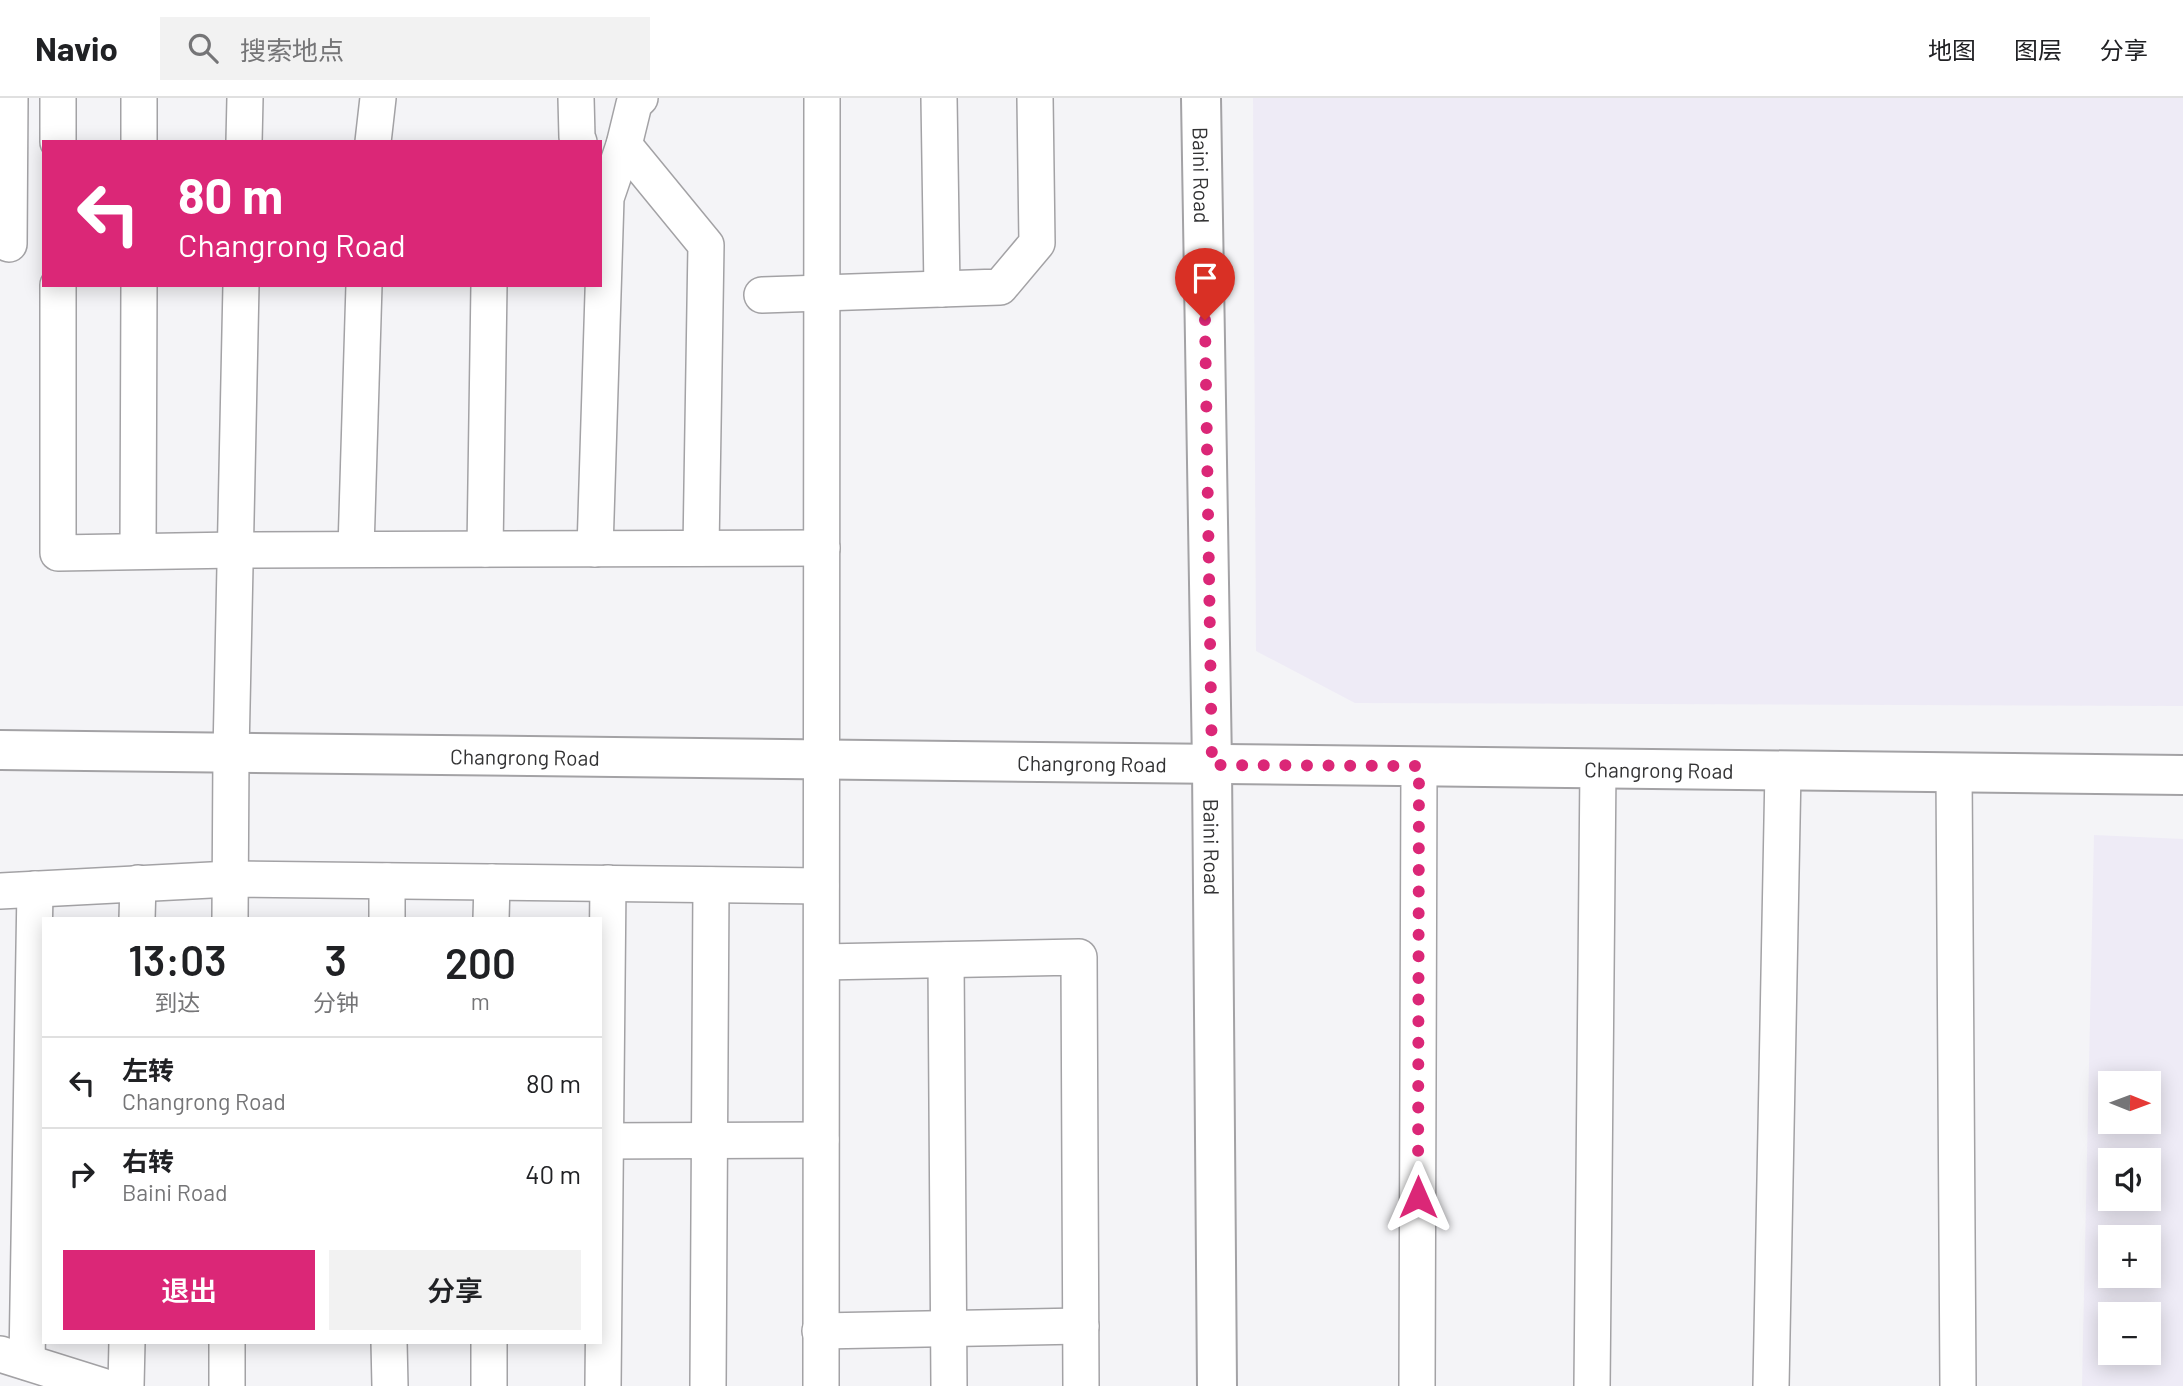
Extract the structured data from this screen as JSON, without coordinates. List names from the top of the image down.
{
  "streets": {
    "street": ["Baini Road", "Changrong Road"]
  },
  "crossings": [
    ["Baini Road", "Changrong Road"]
  ],
  "north": "right",
  "page": {
    "header": "Navio",
    "search": "搜索地点",
    "nav": ["地图", "图层", "分享"],
    "turn": ["80 m", "Changrong Road"],
    "eta": [
      "13:03",
      "到达",
      "3",
      "分钟",
      "200",
      "m"
    ],
    "list": [
      {
        "name": "左转",
        "note": "Changrong Road",
        "value": "80 m"
      },
      {
        "name": "右转",
        "note": "Baini Road",
        "value": "40 m"
      }
    ],
    "map_buttons": ["+", "−"],
    "buttons": ["退出", "分享"]
  }
}
